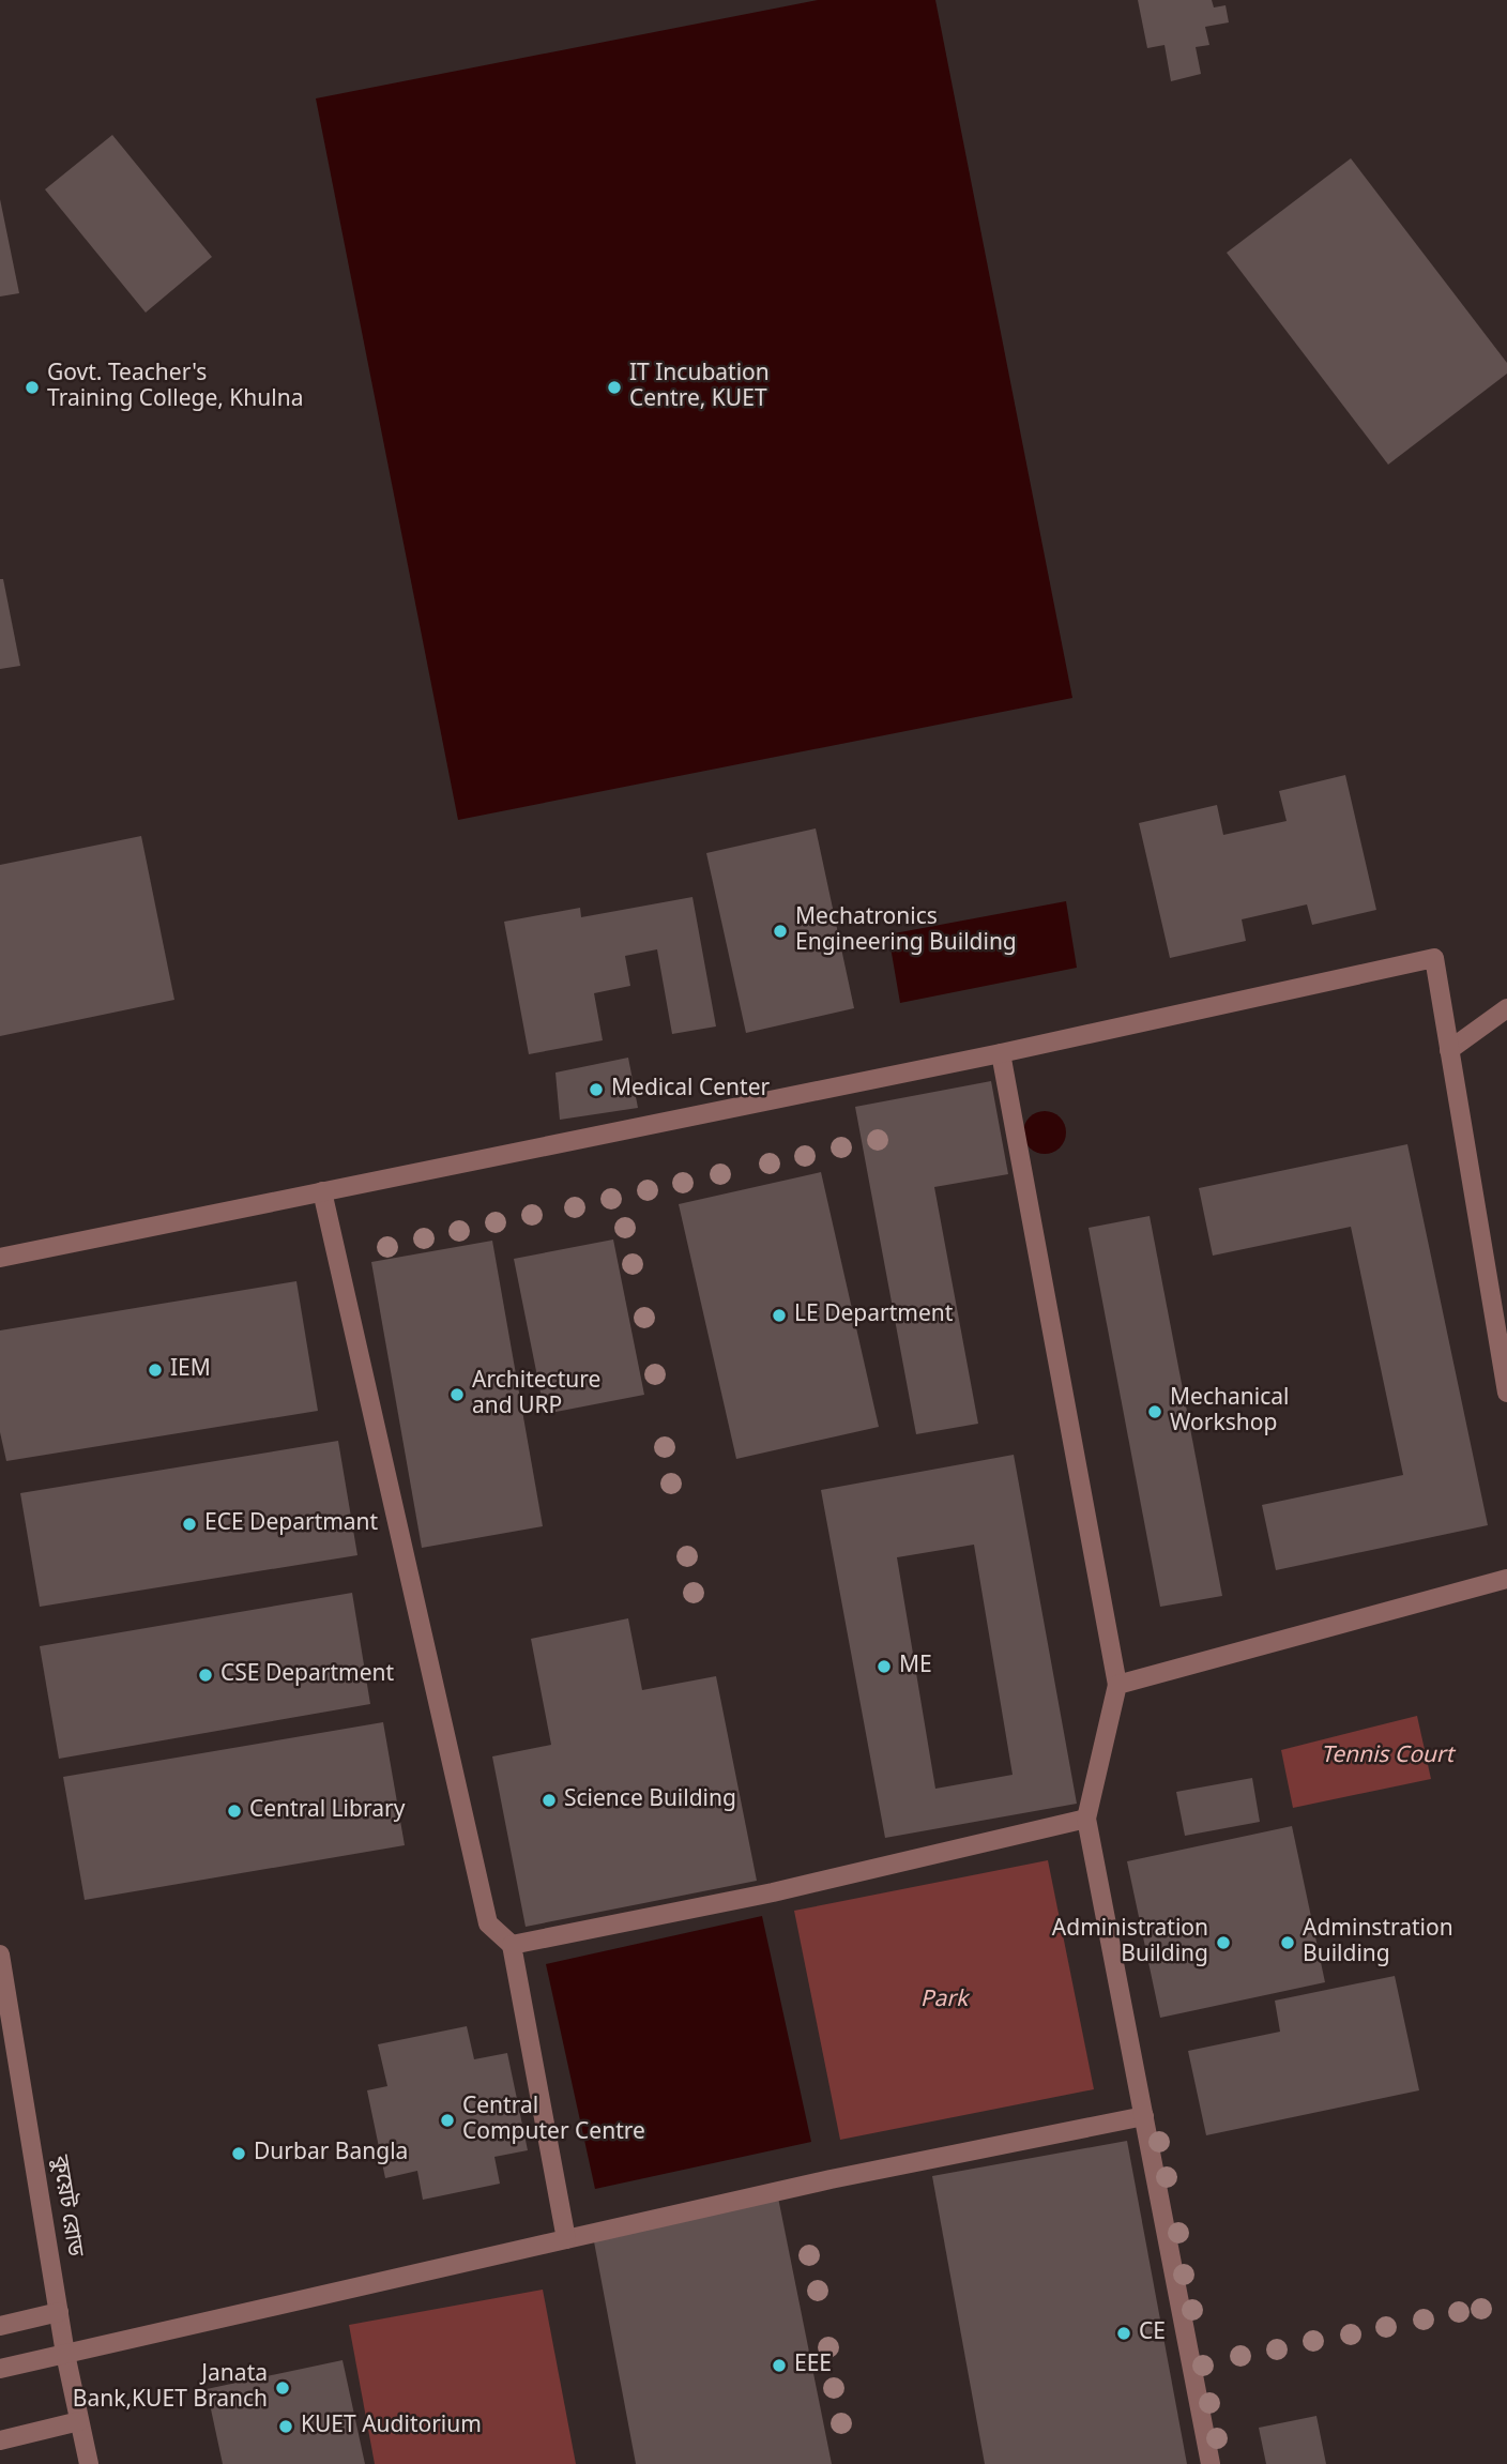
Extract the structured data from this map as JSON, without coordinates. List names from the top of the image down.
{
  "streets": {
    "street": ["কুয়েট রোড"]
  },
  "parks": ["Tennis Court", "Park"],
  "places": [
    "Govt. Teacher's Training College, Khulna",
    "IT Incubation Centre, KUET",
    "Mechatronics Engineering Building",
    "Medical Center",
    "LE Department",
    "IEM",
    "Architecture and URP",
    "Mechanical Workshop",
    "ECE Departmant",
    "ME",
    "CSE Department",
    "Science Building",
    "Central Library",
    "Administration Building",
    "Adminstration Building",
    "Central Computer Centre",
    "Durbar Bangla",
    "CE",
    "EEE",
    "Janata Bank,KUET Branch",
    "KUET Auditorium"
  ]
}
